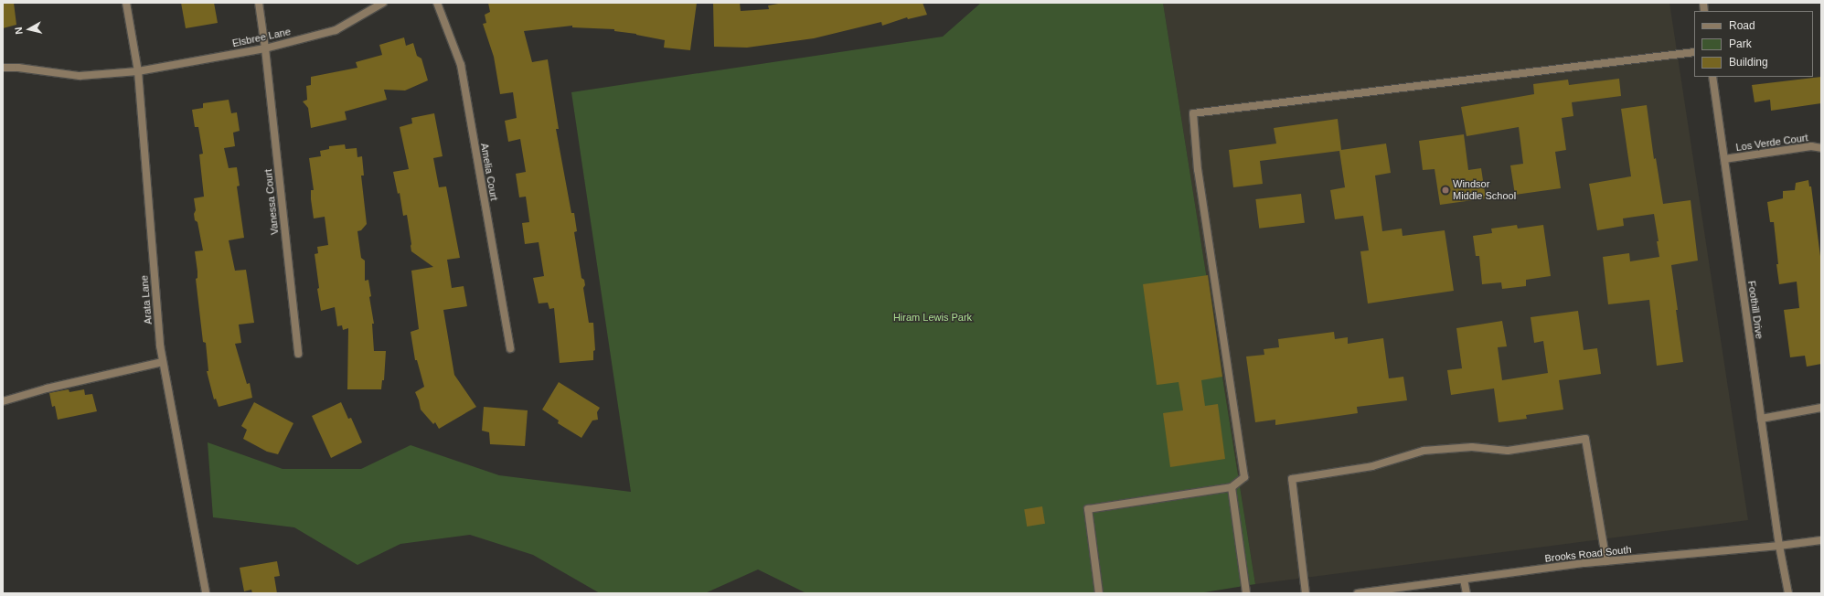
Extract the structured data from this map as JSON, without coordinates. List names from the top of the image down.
{
  "streets": {
    "street": [
      "Elsbree Lane",
      "Los Verde Court",
      "Amelia Court",
      "Vanessa Court",
      "Arata Lane",
      "Foothill Drive",
      "Brooks Road South"
    ]
  },
  "crossings": [
    ["Elsbree Lane", "Vanessa Court"],
    ["Elsbree Lane", "Arata Lane"],
    ["Los Verde Court", "Foothill Drive"],
    ["Foothill Drive", "Brooks Road South"]
  ],
  "parks": ["Hiram Lewis Park"],
  "places": ["Windsor Middle School"],
  "legend": ["Road", "Park", "Building"],
  "north": "left"
}
